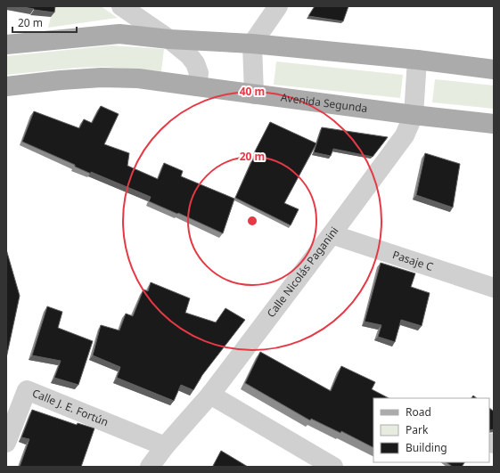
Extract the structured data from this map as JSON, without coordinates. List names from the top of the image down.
{
  "streets": {
    "main road": ["Avenida Segunda"],
    "street": ["Pasaje C", "Calle Nicolás Paganini", "Calle J. E. Fortún"]
  },
  "crossings": [
    ["Avenida Segunda", "Calle Nicolás Paganini"],
    ["Pasaje C", "Calle Nicolás Paganini"],
    ["Calle Nicolás Paganini", "Calle J. E. Fortún"]
  ],
  "legend": ["Road", "Park", "Building"],
  "scale_bar": "20 m",
  "rings": ["40 m", "20 m"]
}
